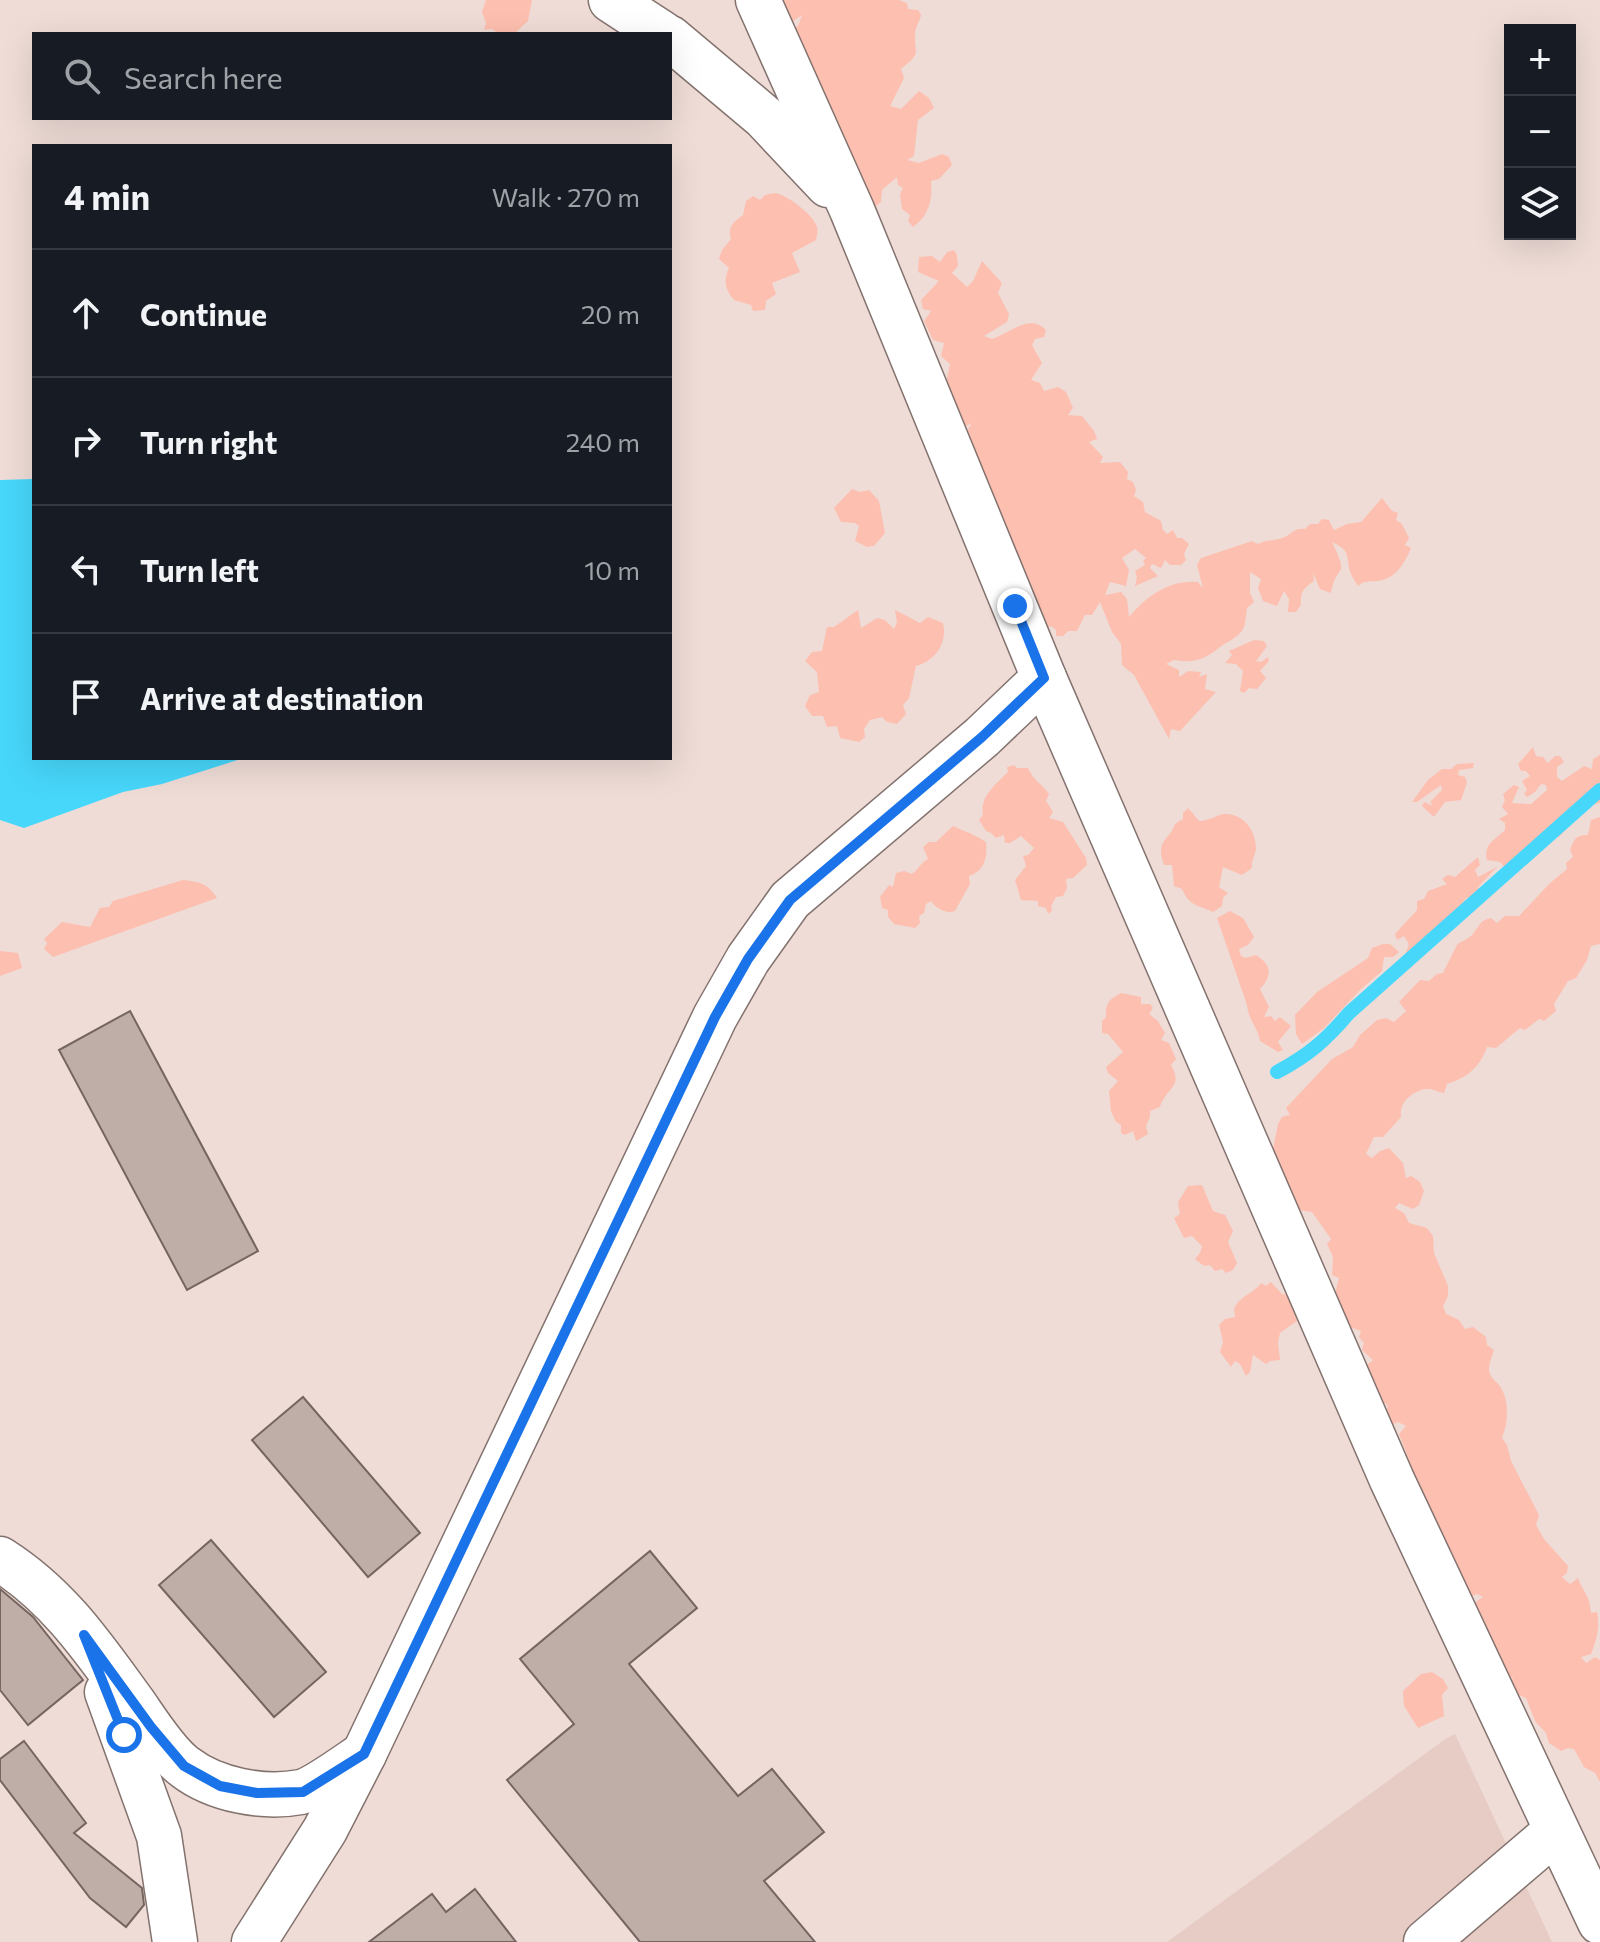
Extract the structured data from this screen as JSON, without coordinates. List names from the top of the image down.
{
  "page": {
    "map_buttons": ["+", "−"],
    "search": "Search here",
    "heading": ["4 min", "Walk · 270 m"],
    "list": [
      ["Continue", "20 m"],
      ["Turn right", "240 m"],
      ["Turn left", "10 m"],
      "Arrive at destination"
    ]
  }
}
